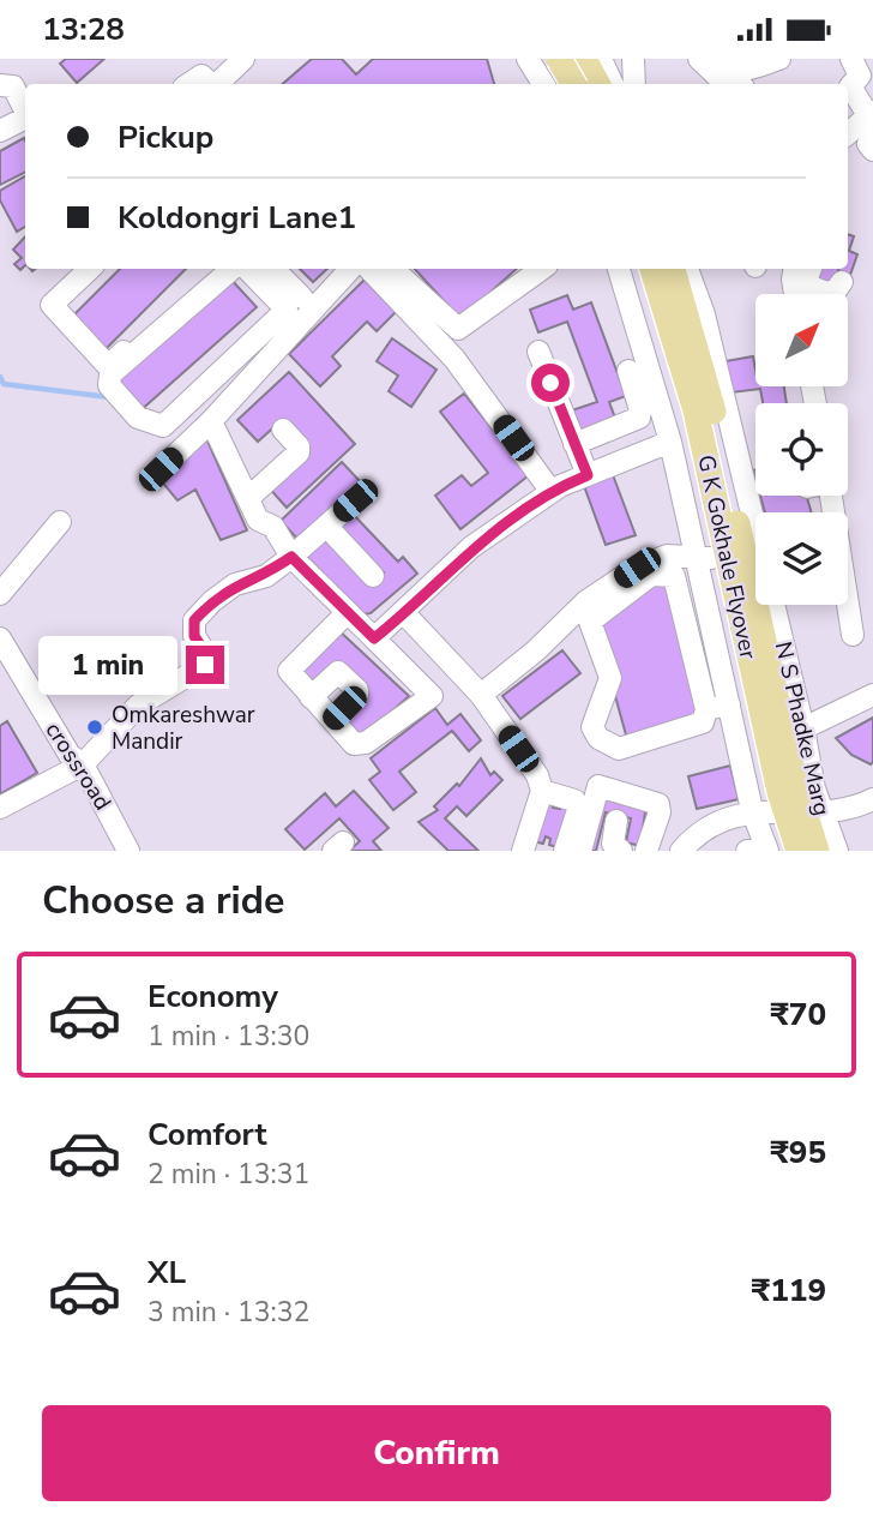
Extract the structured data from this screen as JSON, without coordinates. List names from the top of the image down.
{
  "streets": {
    "main road": ["G K Gokhale Flyover"],
    "street": ["N S Phadke Marg", "crossroad"]
  },
  "places": ["Omkareshwar Mandir"],
  "north": "top right",
  "page": {
    "status": "13:28",
    "banner": ["Pickup", "Koldongri Lane1"],
    "bubble": "1 min",
    "heading": "Choose a ride",
    "list": [
      {
        "name": "Economy",
        "note": "1 min · 13:30",
        "value": "₹70"
      },
      {
        "name": "Comfort",
        "note": "2 min · 13:31",
        "value": "₹95"
      },
      {
        "name": "XL",
        "note": "3 min · 13:32",
        "value": "₹119"
      }
    ],
    "buttons": "Confirm"
  }
}
